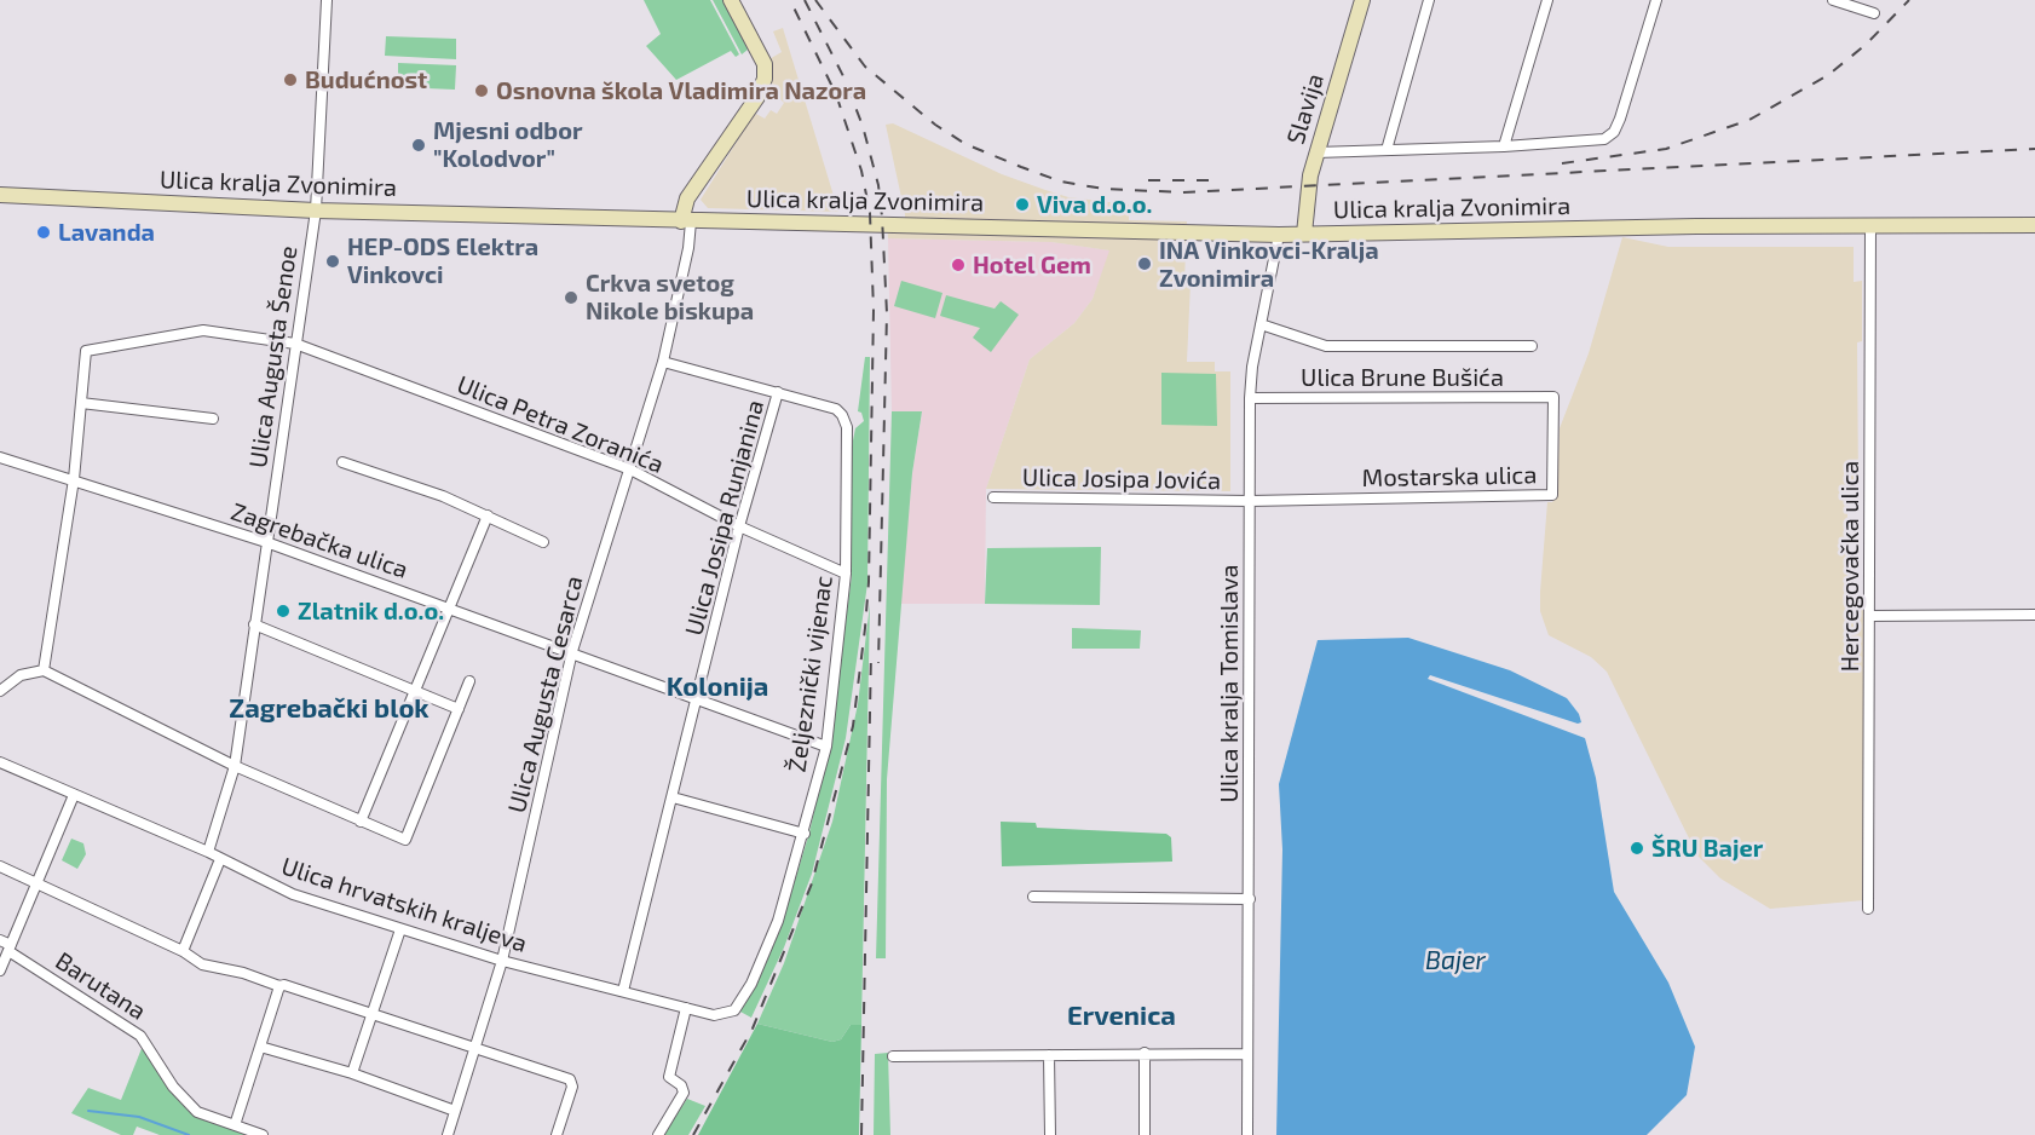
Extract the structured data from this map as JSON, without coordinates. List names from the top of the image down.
{
  "streets": {
    "main road": ["Slavija", "Ulica kralja Zvonimira"],
    "street": [
      "Ulica Augusta Šenoe",
      "Ulica Brune Bušića",
      "Ulica Petra Zoranića",
      "Mostarska ulica",
      "Ulica Josipa Jovića",
      "Ulica Josipa Runjanina",
      "Zagrebačka ulica",
      "Hercegovačka ulica",
      "Željeznički vijenac",
      "Ulica kralja Tomislava",
      "Ulica Augusta Cesarca",
      "Ulica hrvatskih kraljeva",
      "Barutana"
    ]
  },
  "crossings": [
    ["Slavija", "Ulica kralja Zvonimira"],
    ["Ulica kralja Zvonimira", "Ulica Augusta Šenoe"],
    ["Ulica kralja Zvonimira", "Hercegovačka ulica"],
    ["Ulica kralja Zvonimira", "Ulica kralja Tomislava"],
    ["Ulica kralja Zvonimira", "Ulica Augusta Cesarca"],
    ["Ulica Augusta Šenoe", "Ulica Petra Zoranića"],
    ["Ulica Augusta Šenoe", "Zagrebačka ulica"],
    ["Ulica Augusta Šenoe", "Ulica hrvatskih kraljeva"],
    ["Ulica Brune Bušića", "Mostarska ulica"],
    ["Ulica Brune Bušića", "Ulica kralja Tomislava"],
    ["Ulica Petra Zoranića", "Ulica Josipa Runjanina"],
    ["Ulica Petra Zoranića", "Željeznički vijenac"],
    ["Ulica Petra Zoranića", "Ulica Augusta Cesarca"],
    ["Mostarska ulica", "Ulica Josipa Jovića"],
    ["Mostarska ulica", "Ulica kralja Tomislava"],
    ["Ulica Josipa Jovića", "Ulica kralja Tomislava"],
    ["Ulica Josipa Runjanina", "Zagrebačka ulica"],
    ["Ulica Josipa Runjanina", "Željeznički vijenac"],
    ["Ulica Josipa Runjanina", "Ulica hrvatskih kraljeva"],
    ["Zagrebačka ulica", "Željeznički vijenac"],
    ["Zagrebačka ulica", "Ulica Augusta Cesarca"],
    ["Željeznički vijenac", "Ulica hrvatskih kraljeva"],
    ["Ulica Augusta Cesarca", "Ulica hrvatskih kraljeva"]
  ],
  "districts": ["Kolonija", "Zagrebački blok", "Ervenica"],
  "water": ["Bajer"],
  "places": [
    "Budućnost",
    "Osnovna škola Vladimira Nazora",
    "Mjesni odbor \"Kolodvor\"",
    "Viva d.o.o.",
    "Lavanda",
    "HEP-ODS Elektra Vinkovci",
    "INA Vinkovci-Kralja Zvonimira",
    "Hotel Gem",
    "Crkva svetog Nikole biskupa",
    "Zlatnik d.o.o.",
    "ŠRU Bajer"
  ]
}
